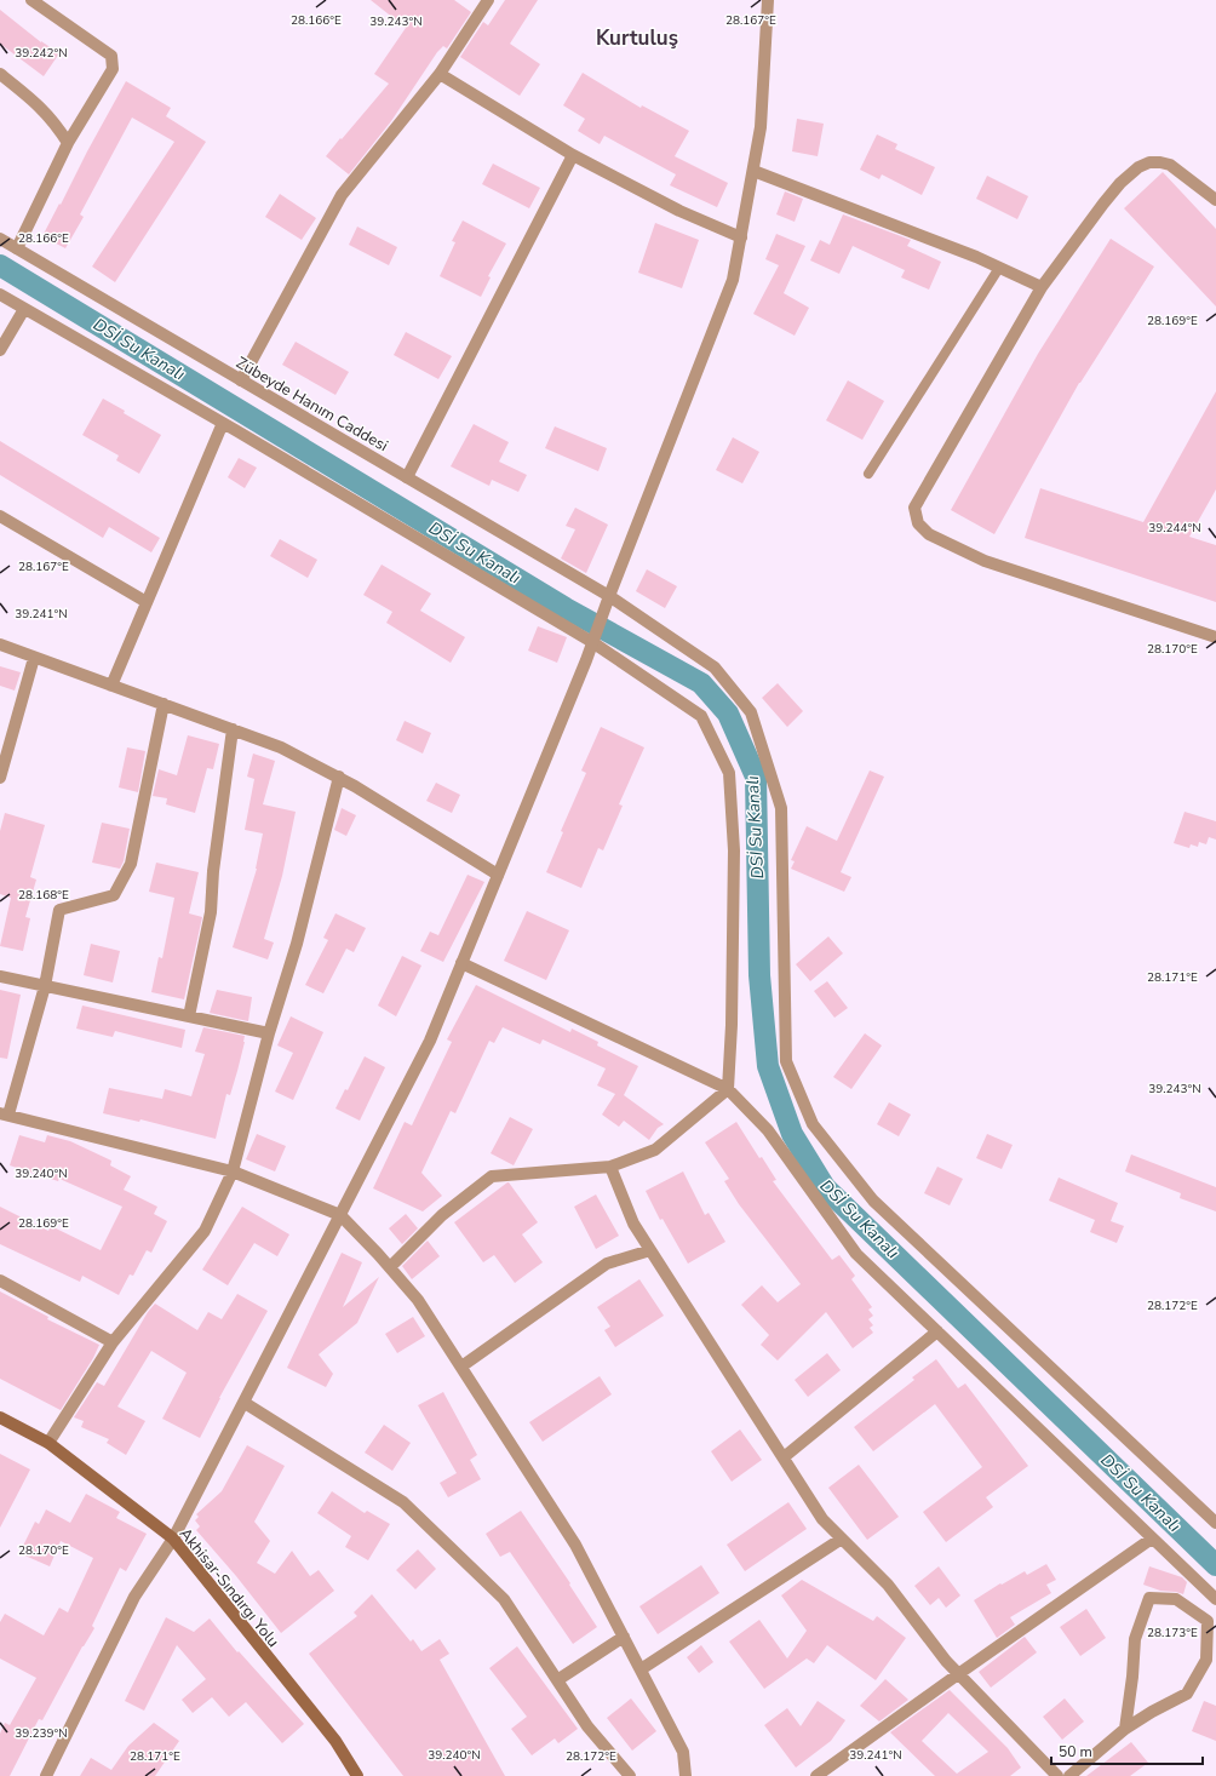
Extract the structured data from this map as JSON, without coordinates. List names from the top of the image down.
{
  "streets": {
    "main road": ["Akhisar-Sındırgı Yolu"],
    "street": ["Zübeyde Hanım Caddesi"]
  },
  "districts": ["Kurtuluş"],
  "water": ["DSİ Su Kanalı"],
  "scale_bar": "50 m",
  "coordinates": [
    "28.166°E",
    "28.167°E",
    "39.243°N",
    "39.242°N",
    "28.169°E",
    "39.244°N",
    "39.241°N",
    "28.170°E",
    "28.168°E",
    "28.171°E",
    "39.240°N",
    "28.172°E",
    "28.173°E",
    "39.239°N"
  ]
}
